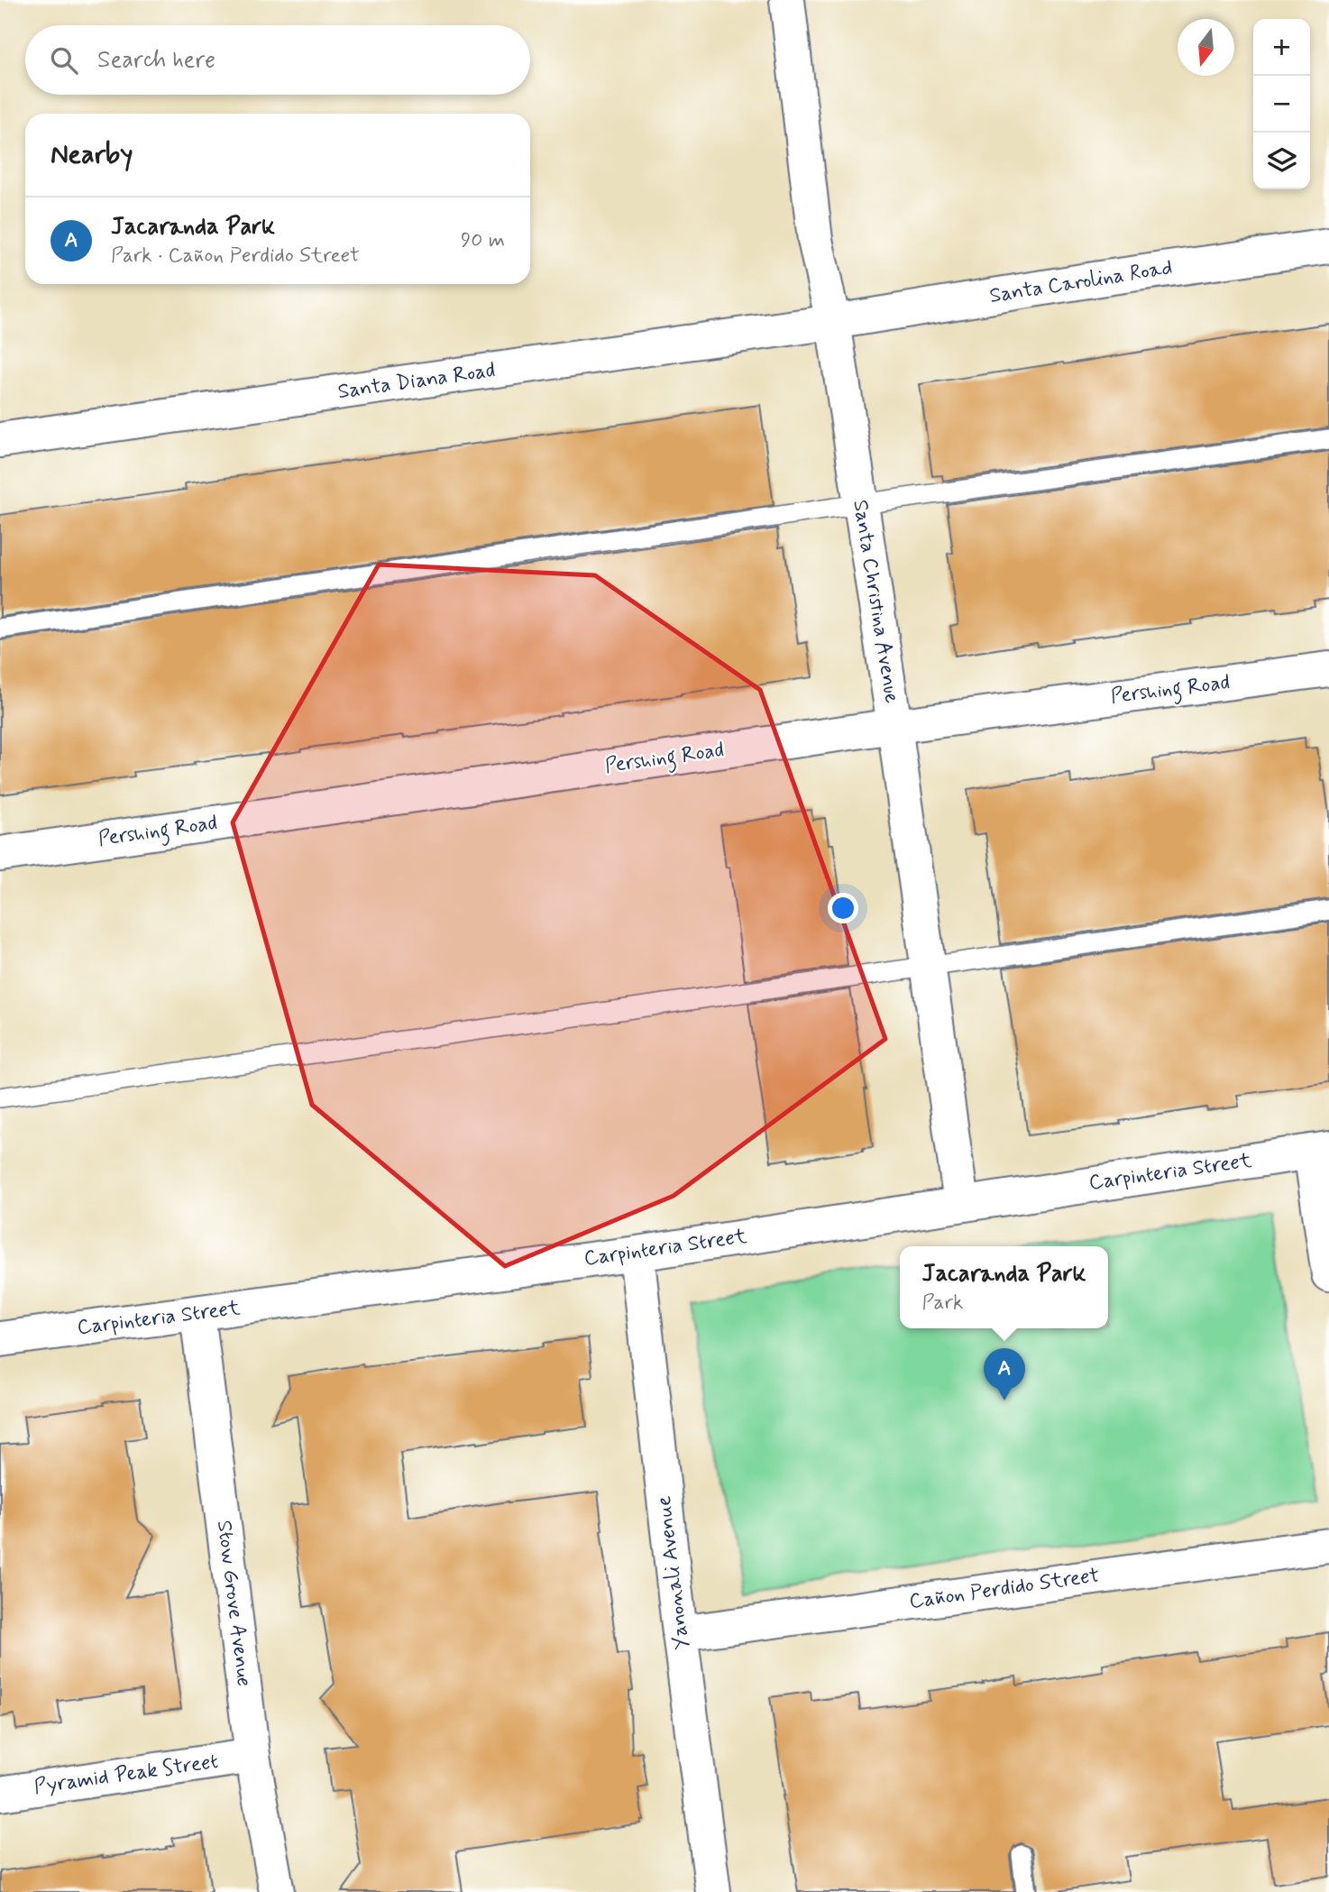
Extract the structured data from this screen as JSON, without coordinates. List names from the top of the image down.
{
  "streets": {
    "street": [
      "Santa Carolina Road",
      "Santa Diana Road",
      "Santa Christina Avenue",
      "Pershing Road",
      "Carpinteria Street",
      "Yanonali Avenue",
      "Cañon Perdido Street",
      "Stow Grove Avenue",
      "Pyramid Peak Street"
    ]
  },
  "crossings": [
    ["Santa Carolina Road", "Santa Diana Road"],
    ["Santa Carolina Road", "Santa Christina Avenue"],
    ["Santa Diana Road", "Santa Christina Avenue"],
    ["Santa Christina Avenue", "Pershing Road"],
    ["Santa Christina Avenue", "Carpinteria Street"],
    ["Carpinteria Street", "Yanonali Avenue"],
    ["Carpinteria Street", "Stow Grove Avenue"],
    ["Yanonali Avenue", "Cañon Perdido Street"],
    ["Stow Grove Avenue", "Pyramid Peak Street"]
  ],
  "north": "bottom",
  "page": {
    "map_buttons": ["+", "−"],
    "search": "Search here",
    "heading": "Nearby",
    "list": [
      {
        "mark": "A",
        "name": "Jacaranda Park",
        "note": "Park · Cañon Perdido Street",
        "value": "90 m"
      }
    ],
    "popup": ["Jacaranda Park", "Park"],
    "pins": "A"
  }
}
